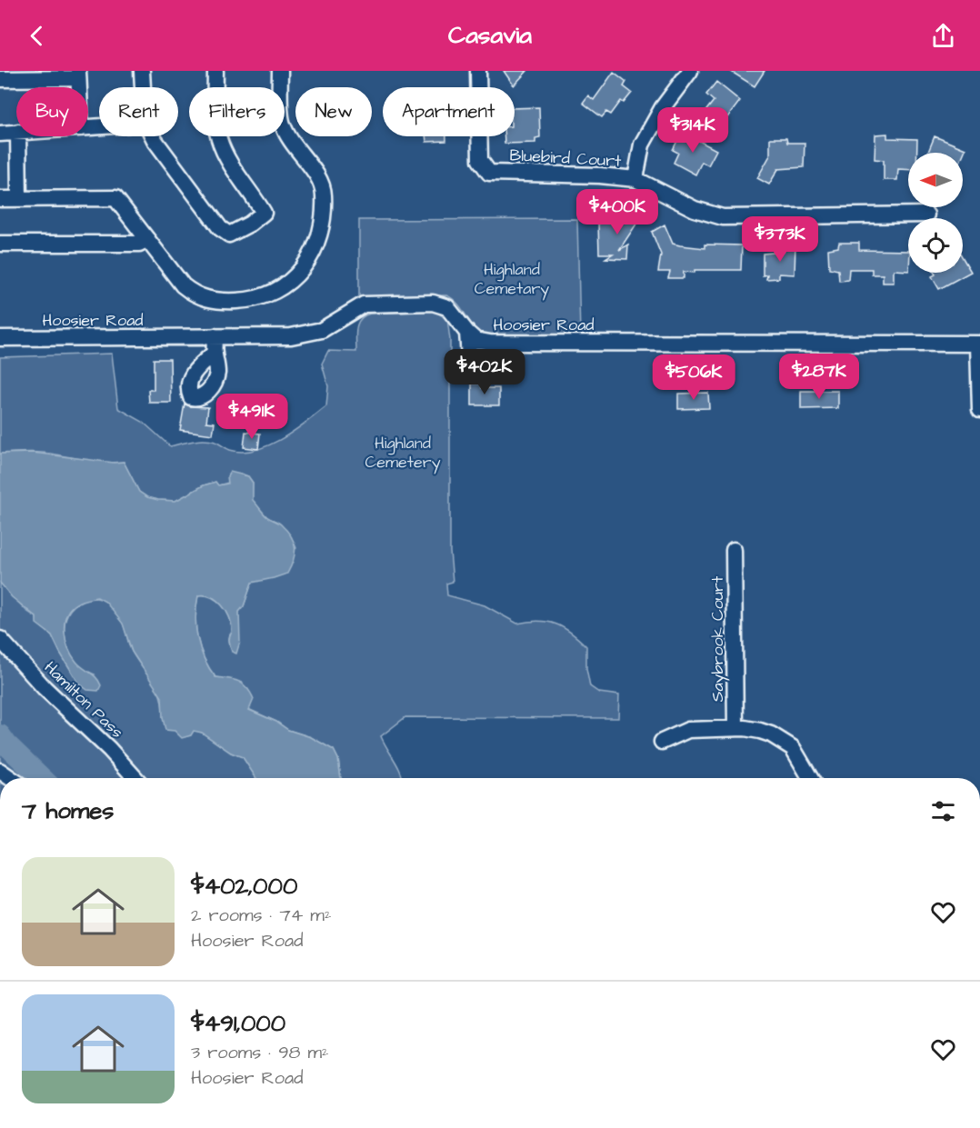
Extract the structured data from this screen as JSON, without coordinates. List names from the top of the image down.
{
  "streets": {
    "street": [
      "Bluebird Court",
      "Hoosier Road",
      "Saybrook Court",
      "Hamilton Pass"
    ]
  },
  "parks": ["Highland Cemetary", "Highland Cemetery"],
  "north": "left",
  "page": {
    "header": "Casavia",
    "chip": [
      "Buy",
      "Rent",
      "Filters",
      "New",
      "Apartment"
    ],
    "price": [
      "$314K",
      "$400K",
      "$373K",
      "$402K",
      "$287K",
      "$506K",
      "$491K"
    ],
    "heading": "7 homes",
    "list": [
      {
        "name": "$402,000",
        "note": "2 rooms · 74 m² · Hoosier Road"
      },
      {
        "name": "$491,000",
        "note": "3 rooms · 98 m² · Hoosier Road"
      }
    ]
  }
}
